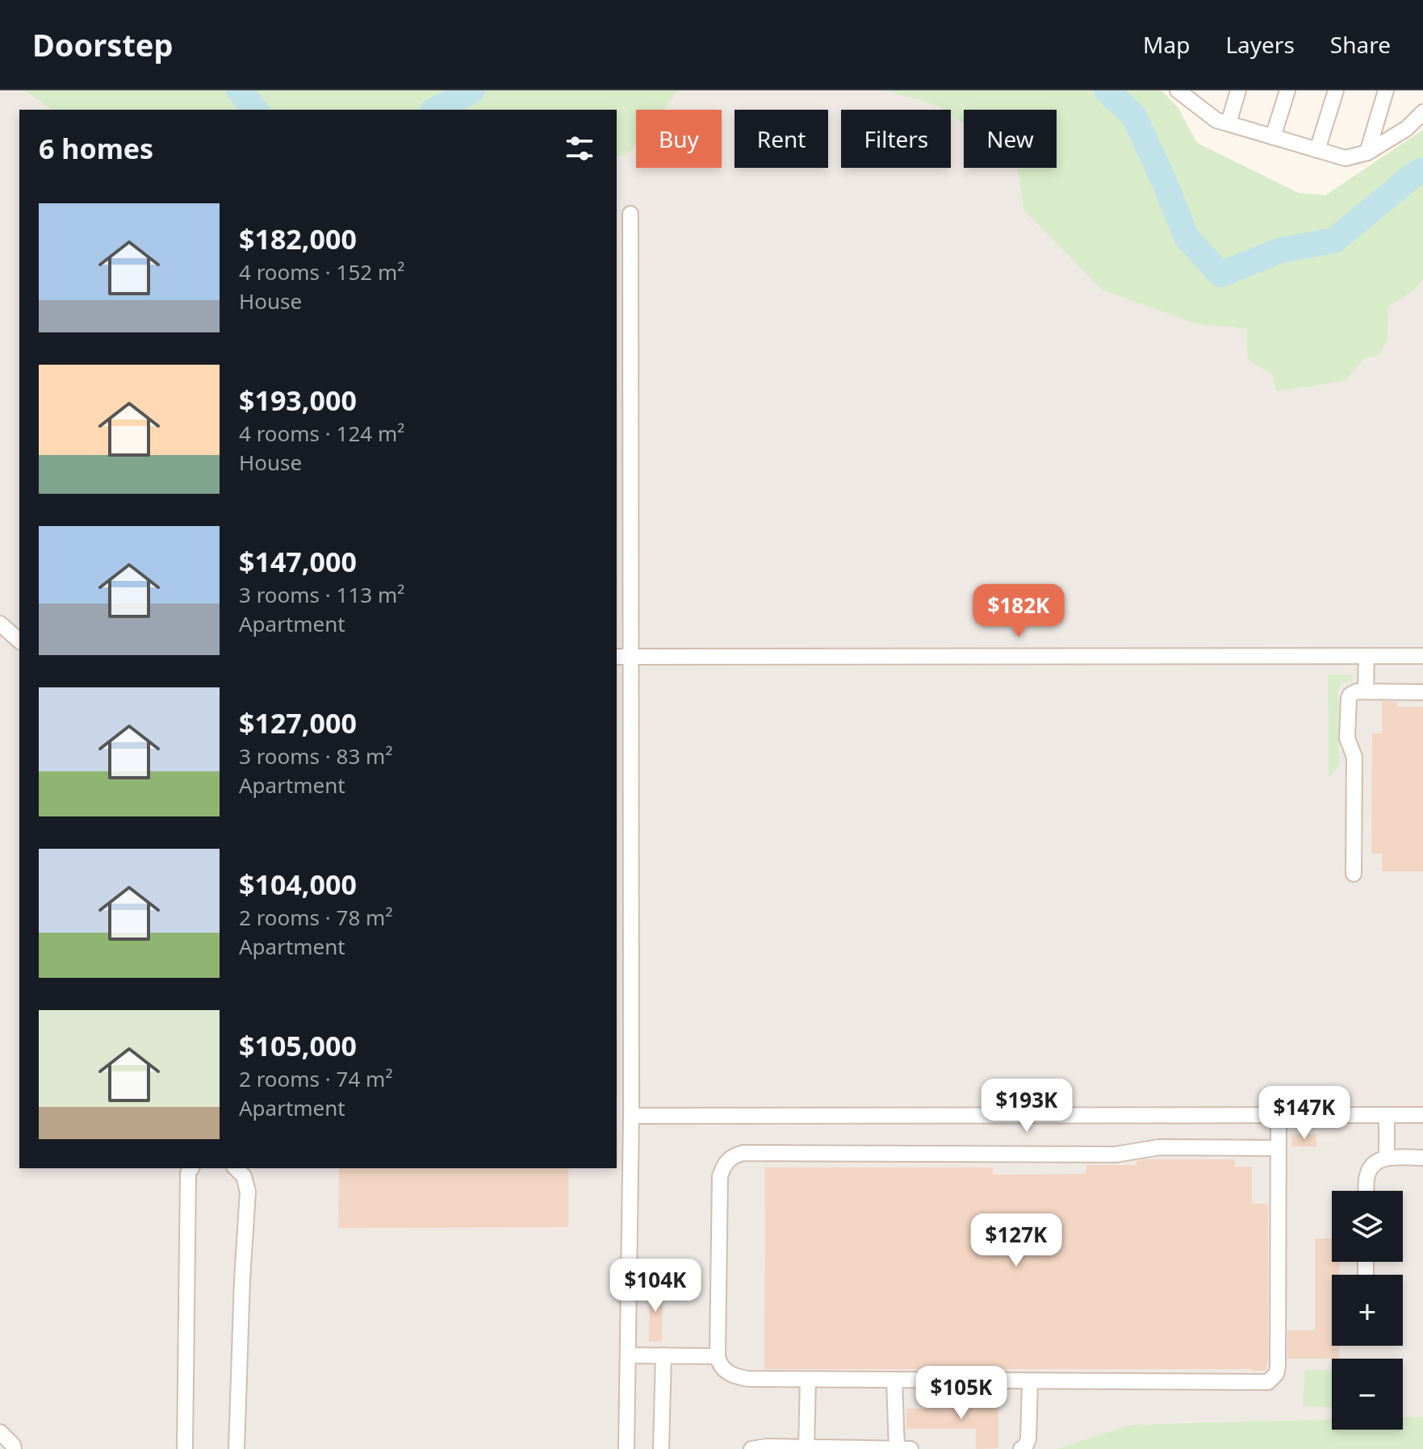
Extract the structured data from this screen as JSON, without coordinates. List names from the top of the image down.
{
  "page": {
    "header": "Doorstep",
    "nav": ["Map", "Layers", "Share"],
    "chip": [
      "Buy",
      "Rent",
      "Filters",
      "New"
    ],
    "heading": "6 homes",
    "list": [
      {
        "name": "$182,000",
        "note": "4 rooms · 152 m² · House"
      },
      {
        "name": "$193,000",
        "note": "4 rooms · 124 m² · House"
      },
      {
        "name": "$147,000",
        "note": "3 rooms · 113 m² · Apartment"
      },
      {
        "name": "$127,000",
        "note": "3 rooms · 83 m² · Apartment"
      },
      {
        "name": "$104,000",
        "note": "2 rooms · 78 m² · Apartment"
      },
      {
        "name": "$105,000",
        "note": "2 rooms · 74 m² · Apartment"
      }
    ],
    "price": [
      "$182K",
      "$193K",
      "$147K",
      "$127K",
      "$104K",
      "$105K"
    ],
    "map_buttons": ["+", "−"]
  }
}
